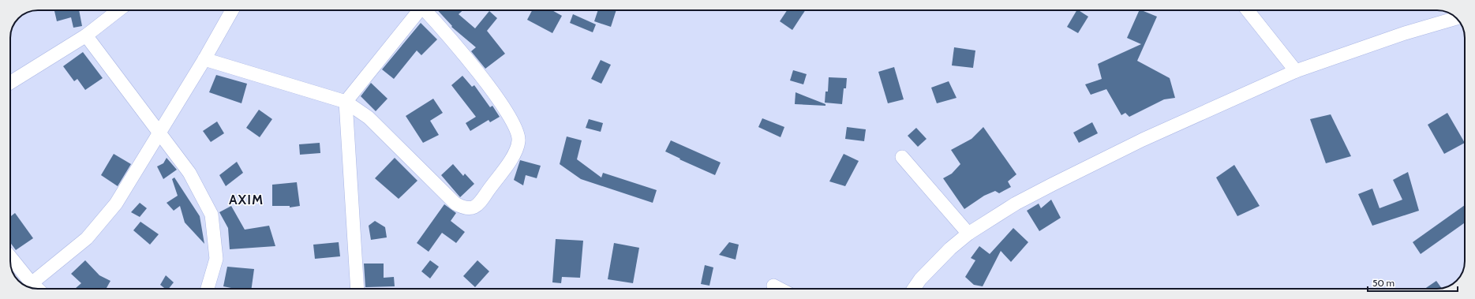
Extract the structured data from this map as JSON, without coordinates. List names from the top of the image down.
{
  "districts": ["AXIM"],
  "scale_bar": "50 m"
}
